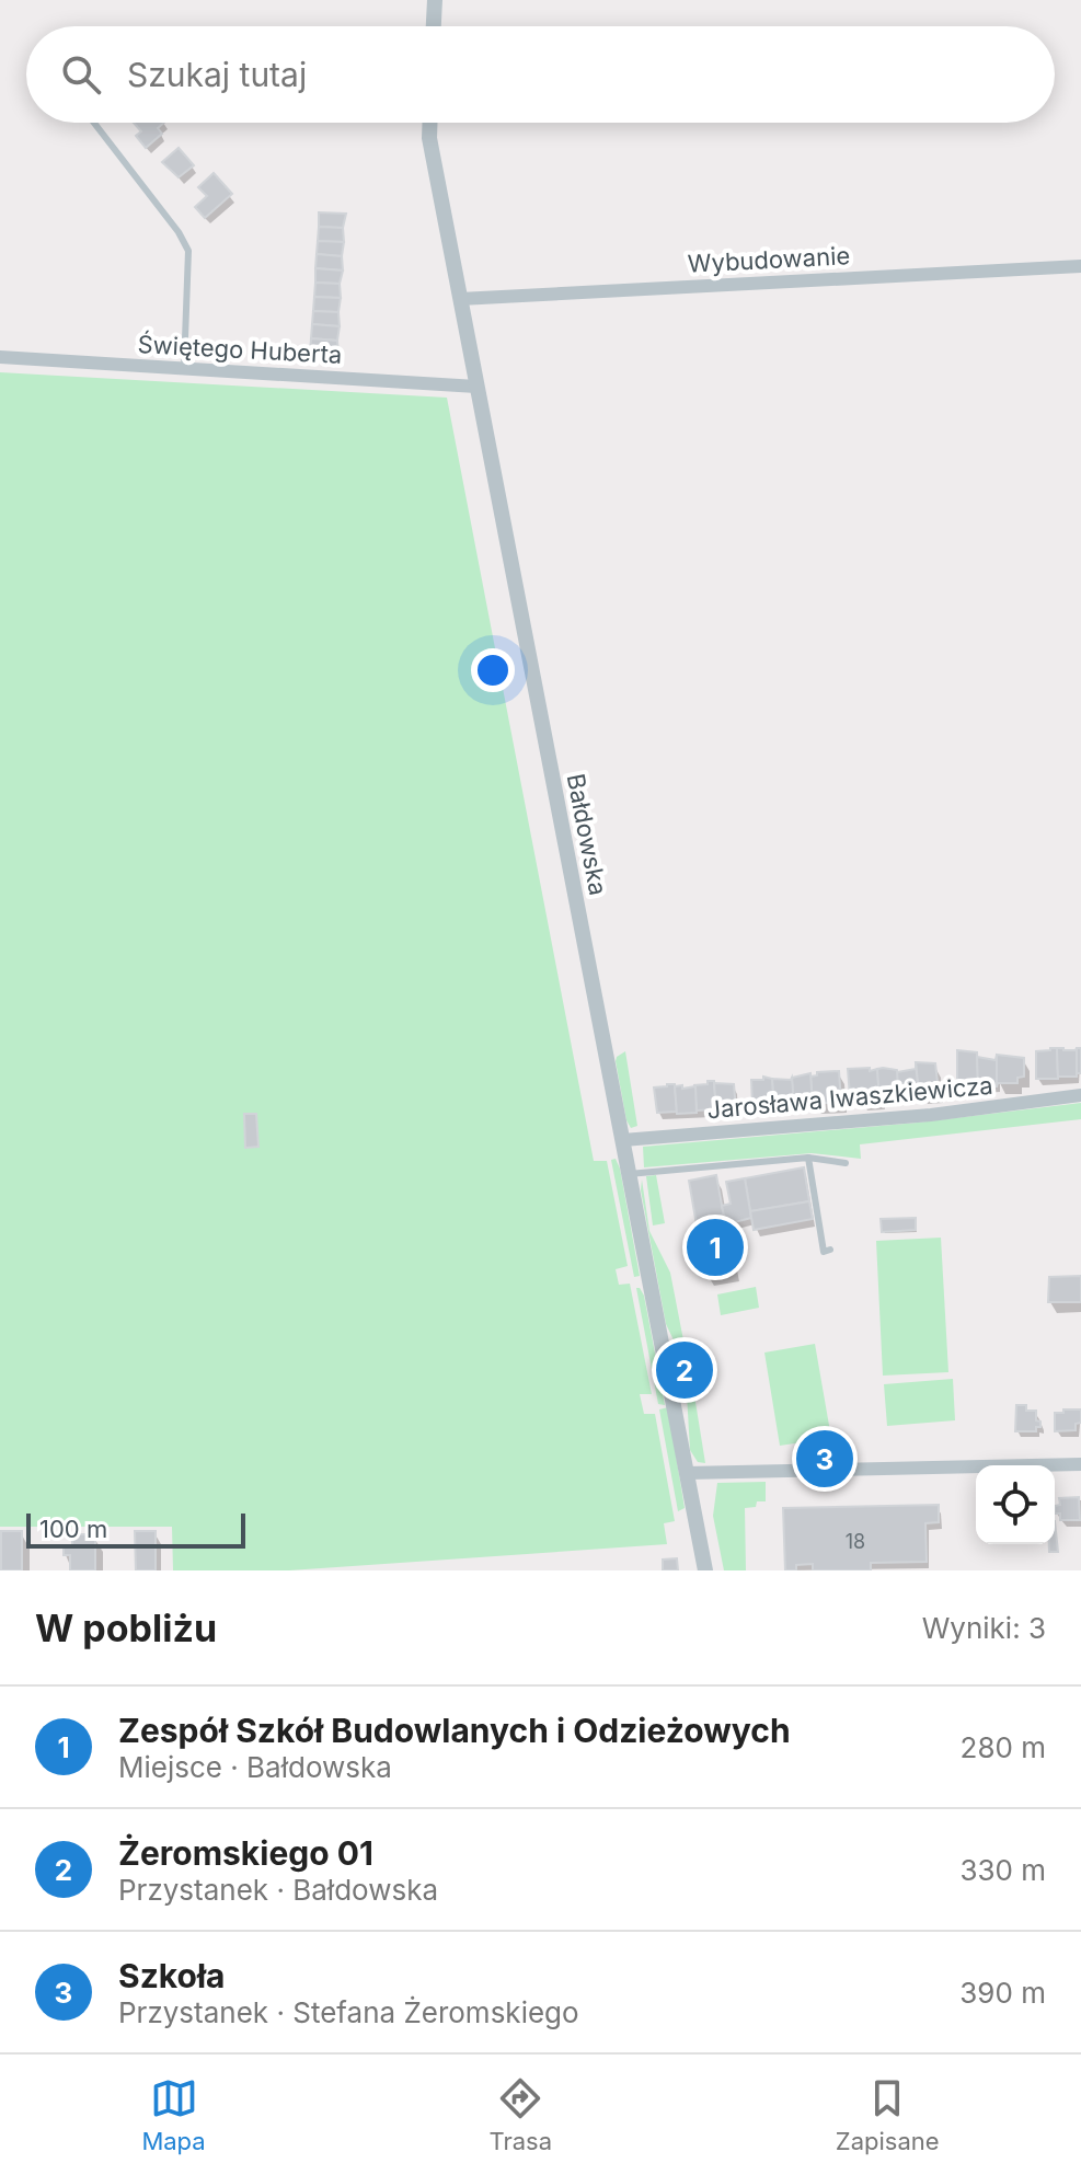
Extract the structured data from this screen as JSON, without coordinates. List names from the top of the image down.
{
  "streets": {
    "street": [
      "Wybudowanie",
      "Świętego Huberta",
      "Bałdowska",
      "Jarosława Iwaszkiewicza"
    ]
  },
  "crossings": [
    ["Wybudowanie", "Bałdowska"],
    ["Świętego Huberta", "Bałdowska"],
    ["Bałdowska", "Jarosława Iwaszkiewicza"]
  ],
  "house_numbers": ["18"],
  "scale_bar": "100 m",
  "page": {
    "search": "Szukaj tutaj",
    "pins": ["1", "2", "3"],
    "scale": "100 m",
    "heading": ["W pobliżu", "Wyniki: 3"],
    "list": [
      {
        "mark": "1",
        "name": "Zespół Szkół Budowlanych i Odzieżowych",
        "note": "Miejsce · Bałdowska",
        "value": "280 m"
      },
      {
        "mark": "2",
        "name": "Żeromskiego 01",
        "note": "Przystanek · Bałdowska",
        "value": "330 m"
      },
      {
        "mark": "3",
        "name": "Szkoła",
        "note": "Przystanek · Stefana Żeromskiego",
        "value": "390 m"
      }
    ],
    "nav": ["Mapa", "Trasa", "Zapisane"]
  }
}
